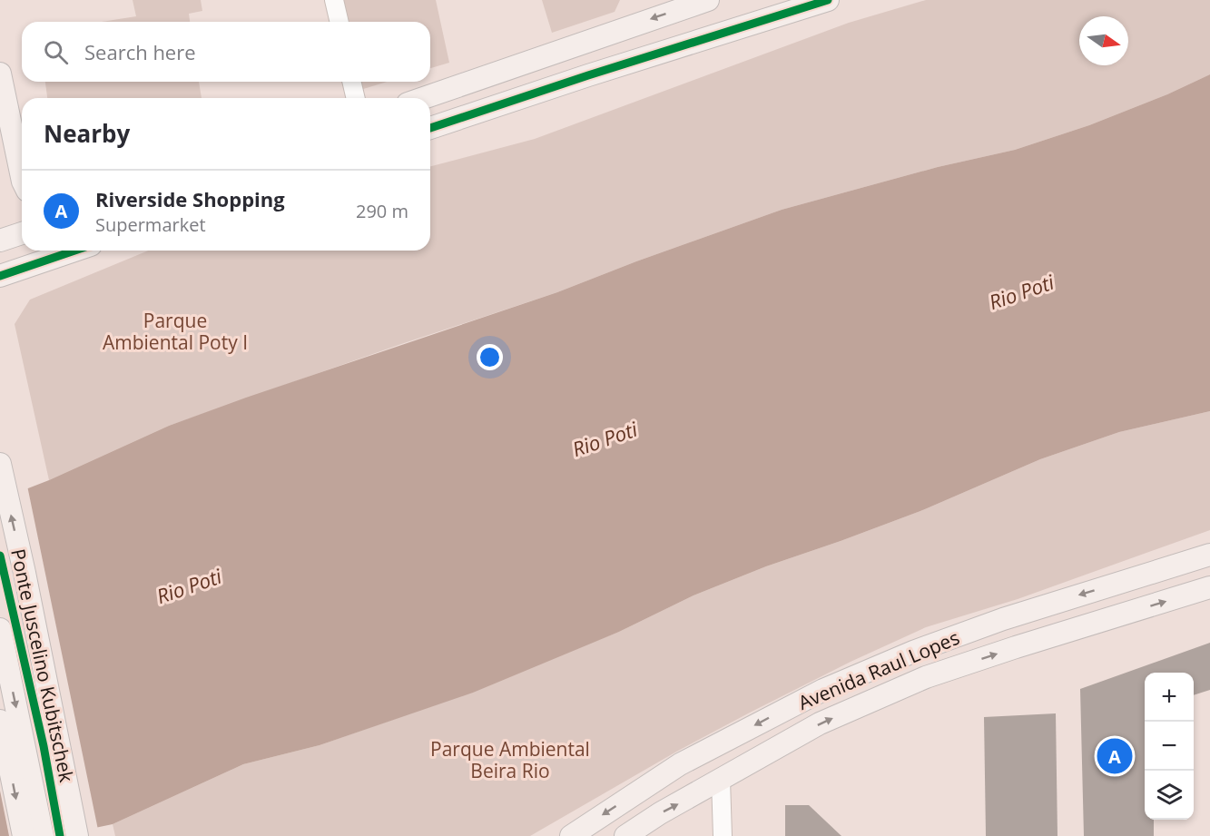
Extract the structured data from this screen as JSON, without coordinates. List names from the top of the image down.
{
  "streets": {
    "main road": ["Ponte Juscelino Kubitschek", "Avenida Raul Lopes"]
  },
  "water": ["Rio Poti"],
  "parks": ["Parque Ambiental Poty I", "Parque Ambiental Beira Rio"],
  "north": "right",
  "page": {
    "search": "Search here",
    "heading": "Nearby",
    "list": [
      {
        "mark": "A",
        "name": "Riverside Shopping",
        "note": "Supermarket",
        "value": "290 m"
      }
    ],
    "map_buttons": ["+", "−"],
    "pins": "A"
  }
}
